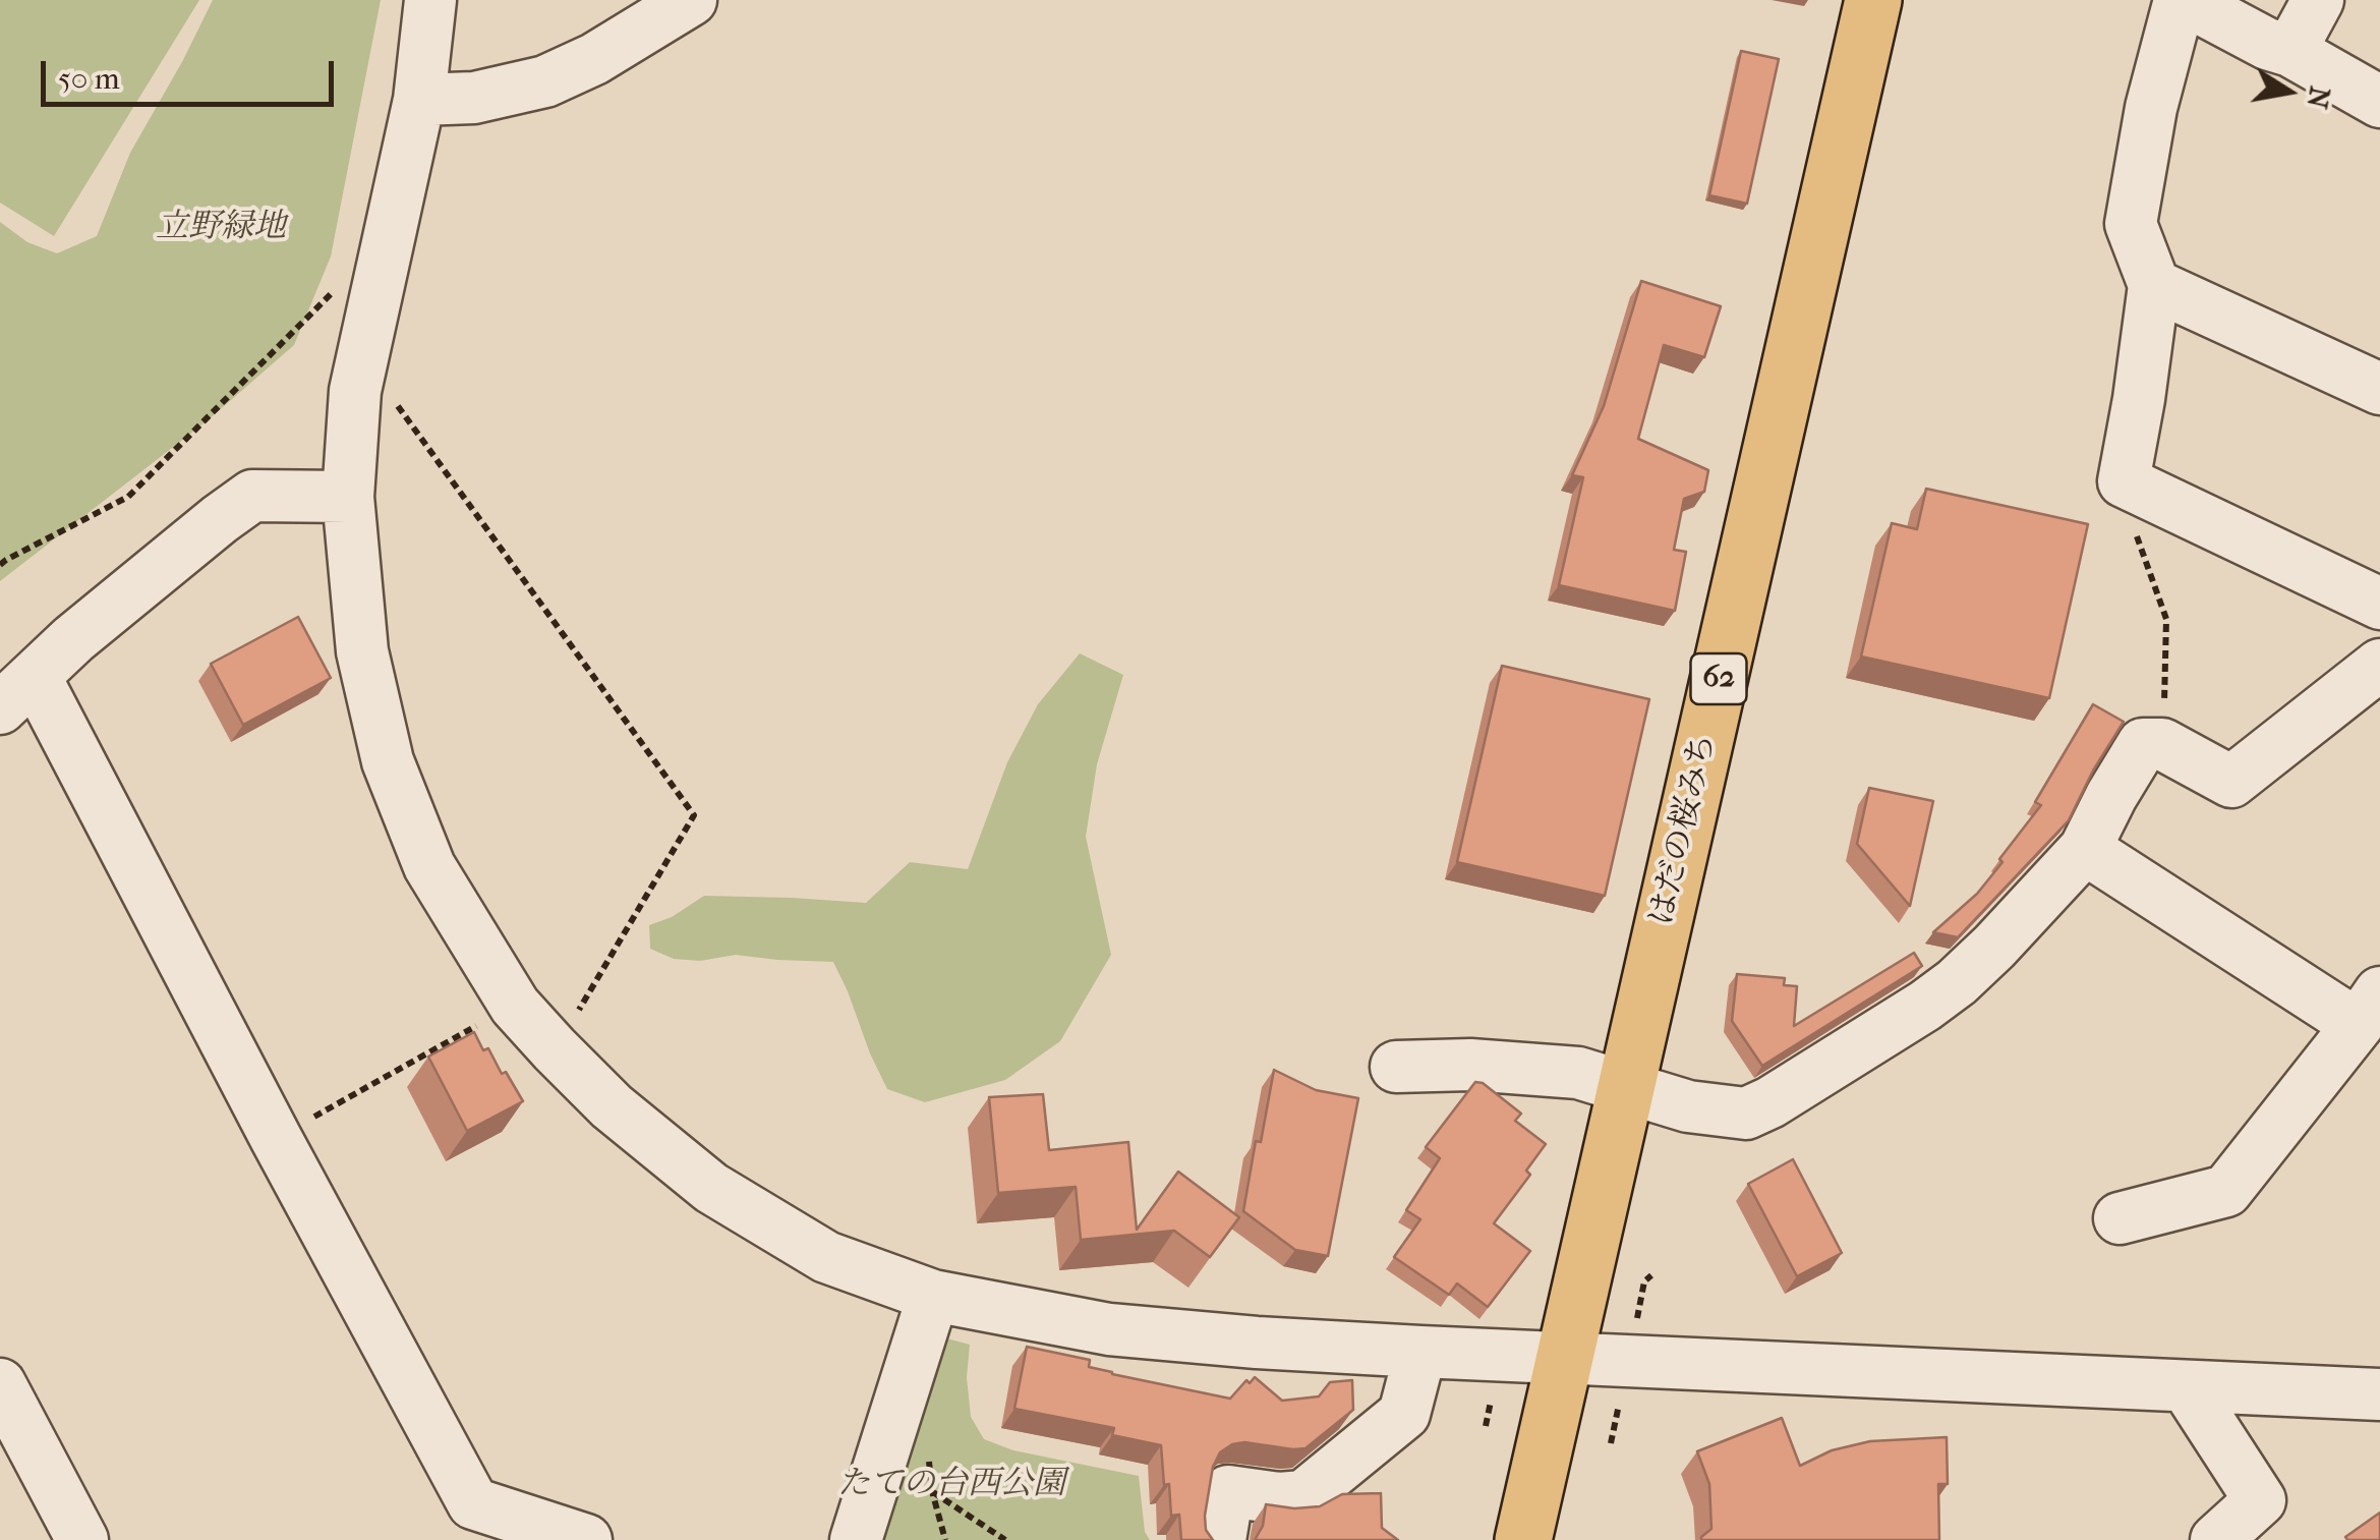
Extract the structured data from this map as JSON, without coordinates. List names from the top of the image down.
{
  "streets": {
    "main road": ["62", "はだの桜みち"]
  },
  "parks": ["立野緑地", "たての台西公園"],
  "scale_bar": "50 m",
  "north": "right"
}
